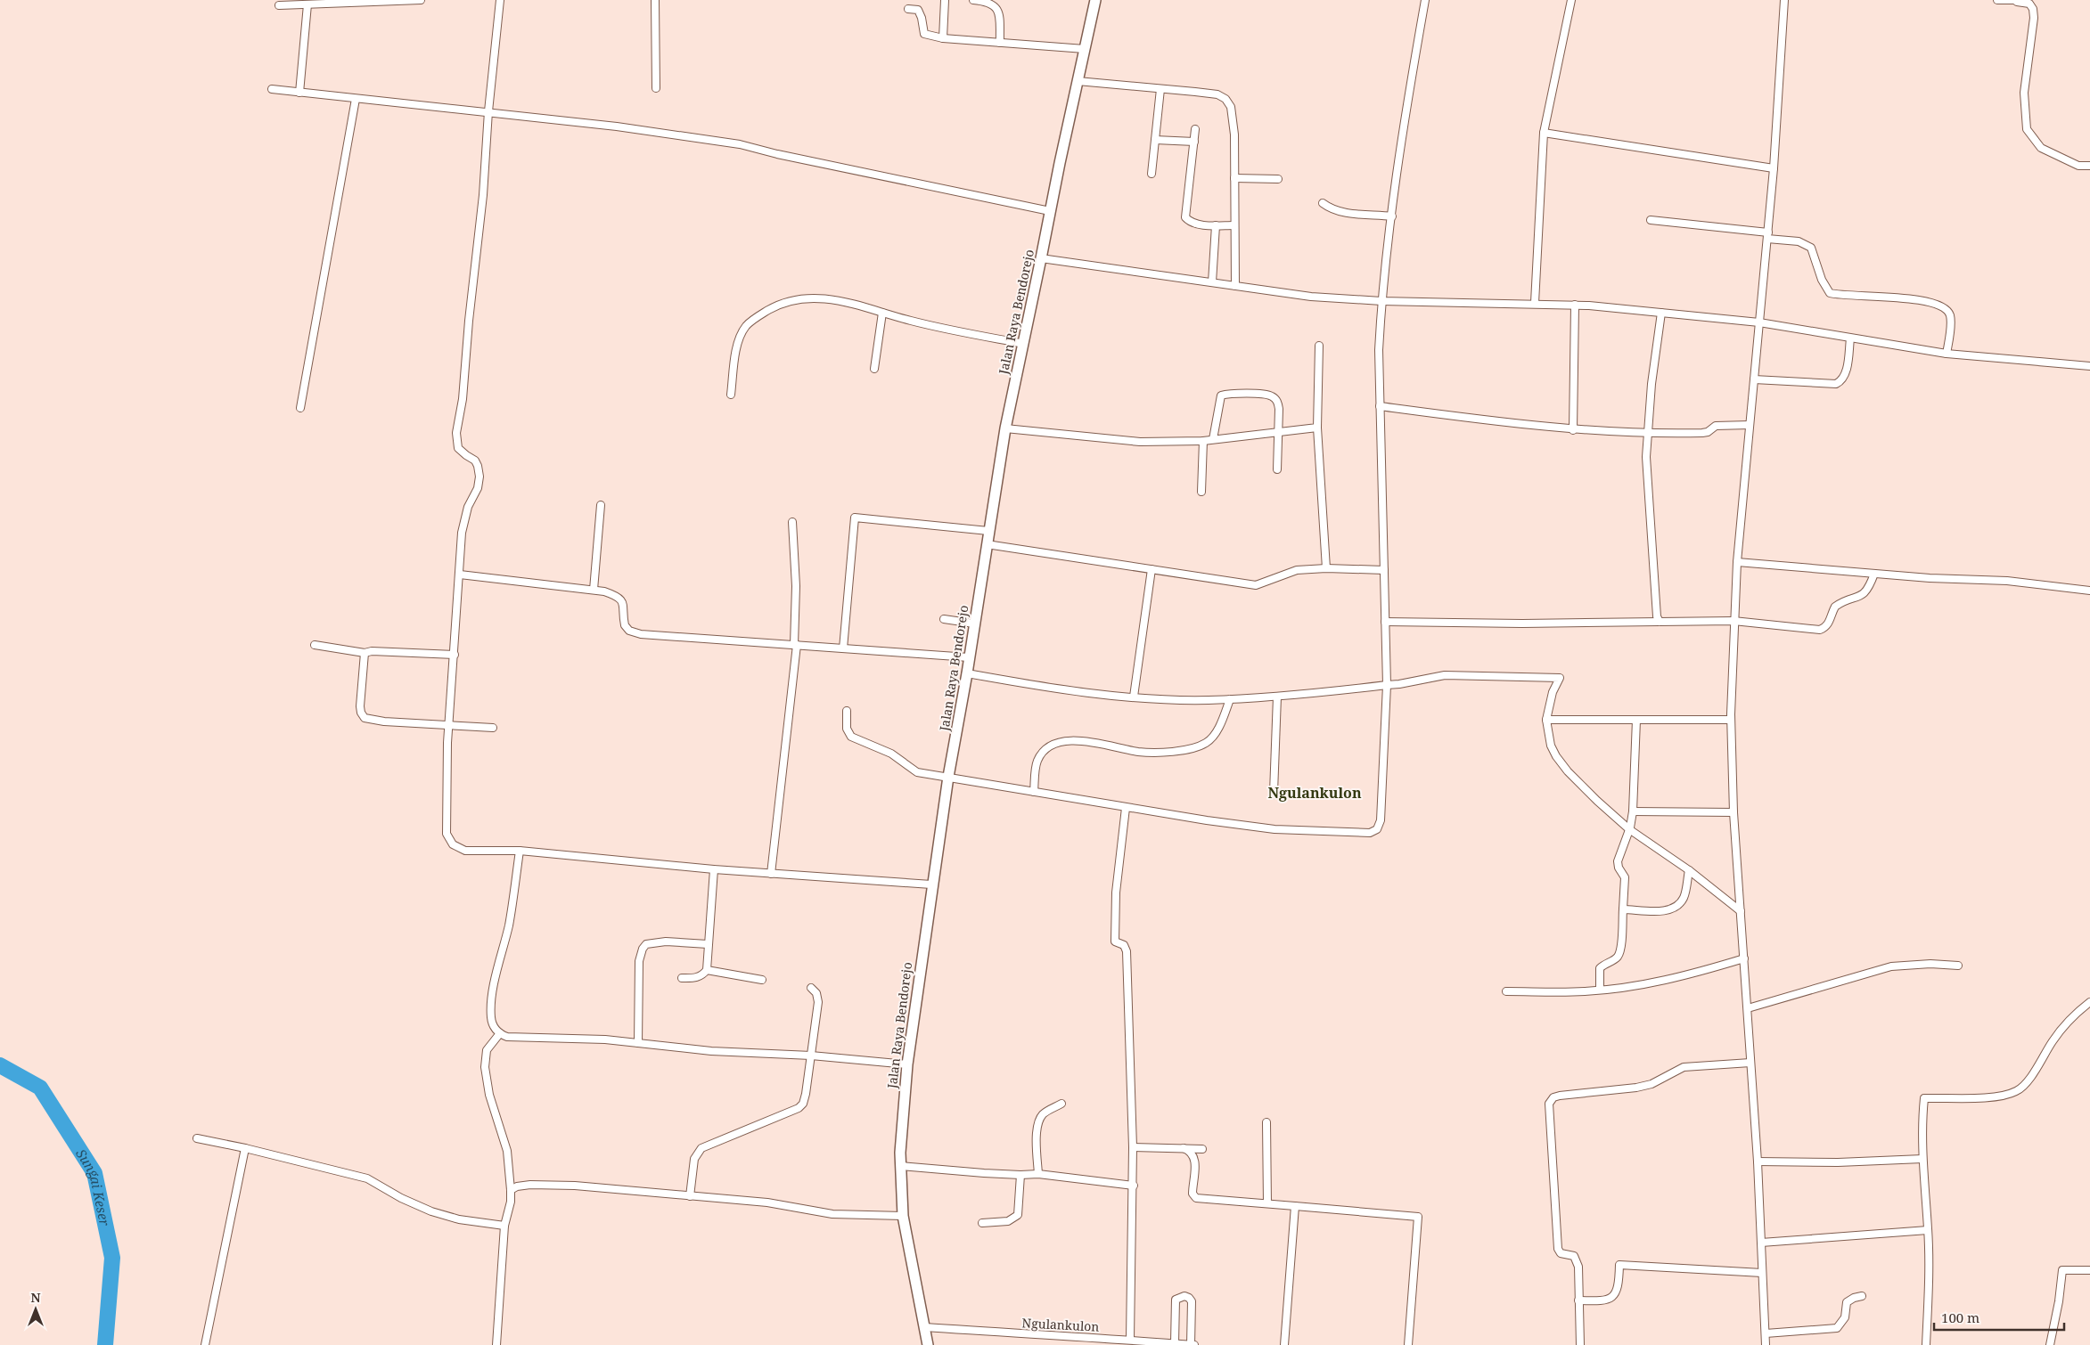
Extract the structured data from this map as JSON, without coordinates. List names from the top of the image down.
{
  "streets": {
    "main road": ["Jalan Raya Bendorejo"],
    "street": ["Ngulankulon"]
  },
  "crossings": [
    ["Jalan Raya Bendorejo", "Ngulankulon"]
  ],
  "districts": ["Ngulankulon"],
  "water": ["Sungai Keser"],
  "scale_bar": "100 m",
  "north": "top"
}
